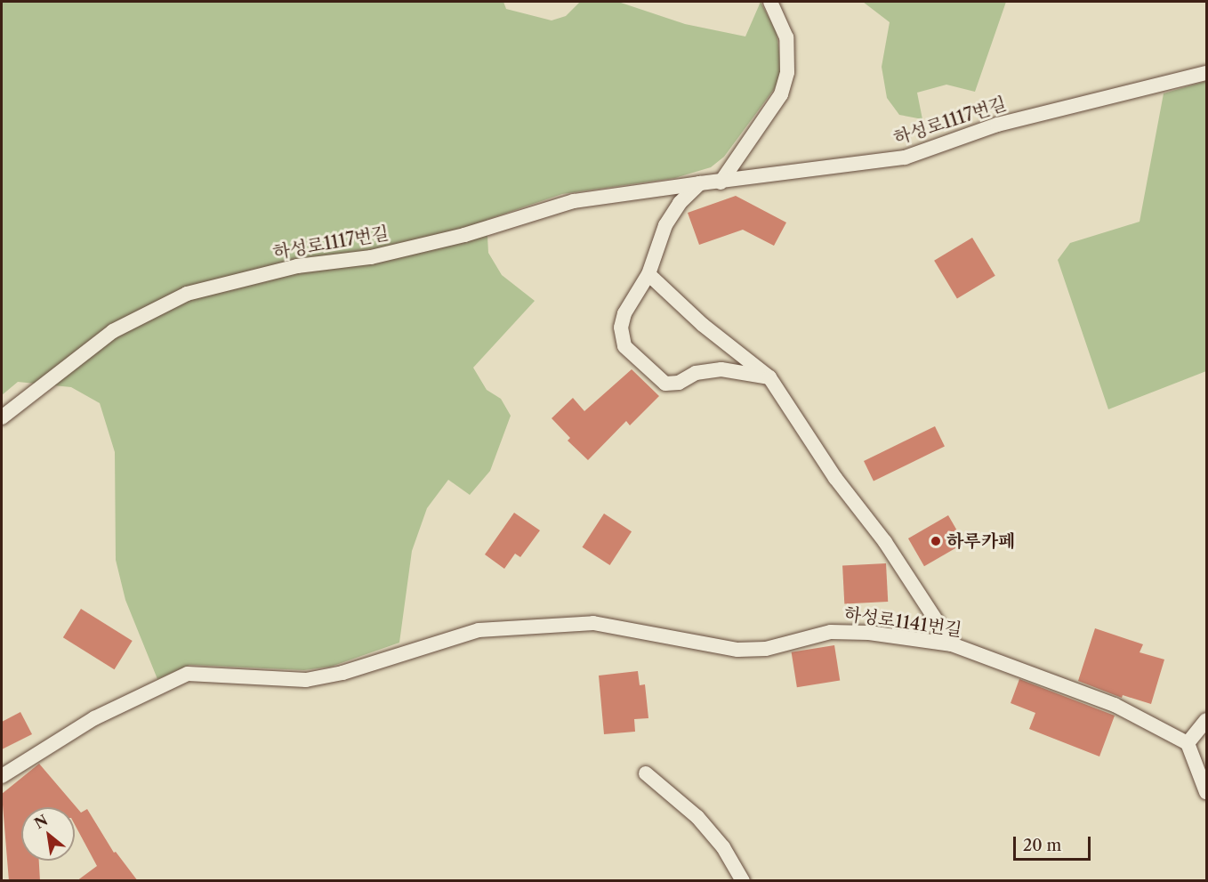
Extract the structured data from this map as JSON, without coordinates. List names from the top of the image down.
{
  "streets": {
    "lane": ["하성로1117번길", "하성로1141번길"]
  },
  "places": ["하루카페"],
  "scale_bar": "20 m",
  "north": "top left"
}
